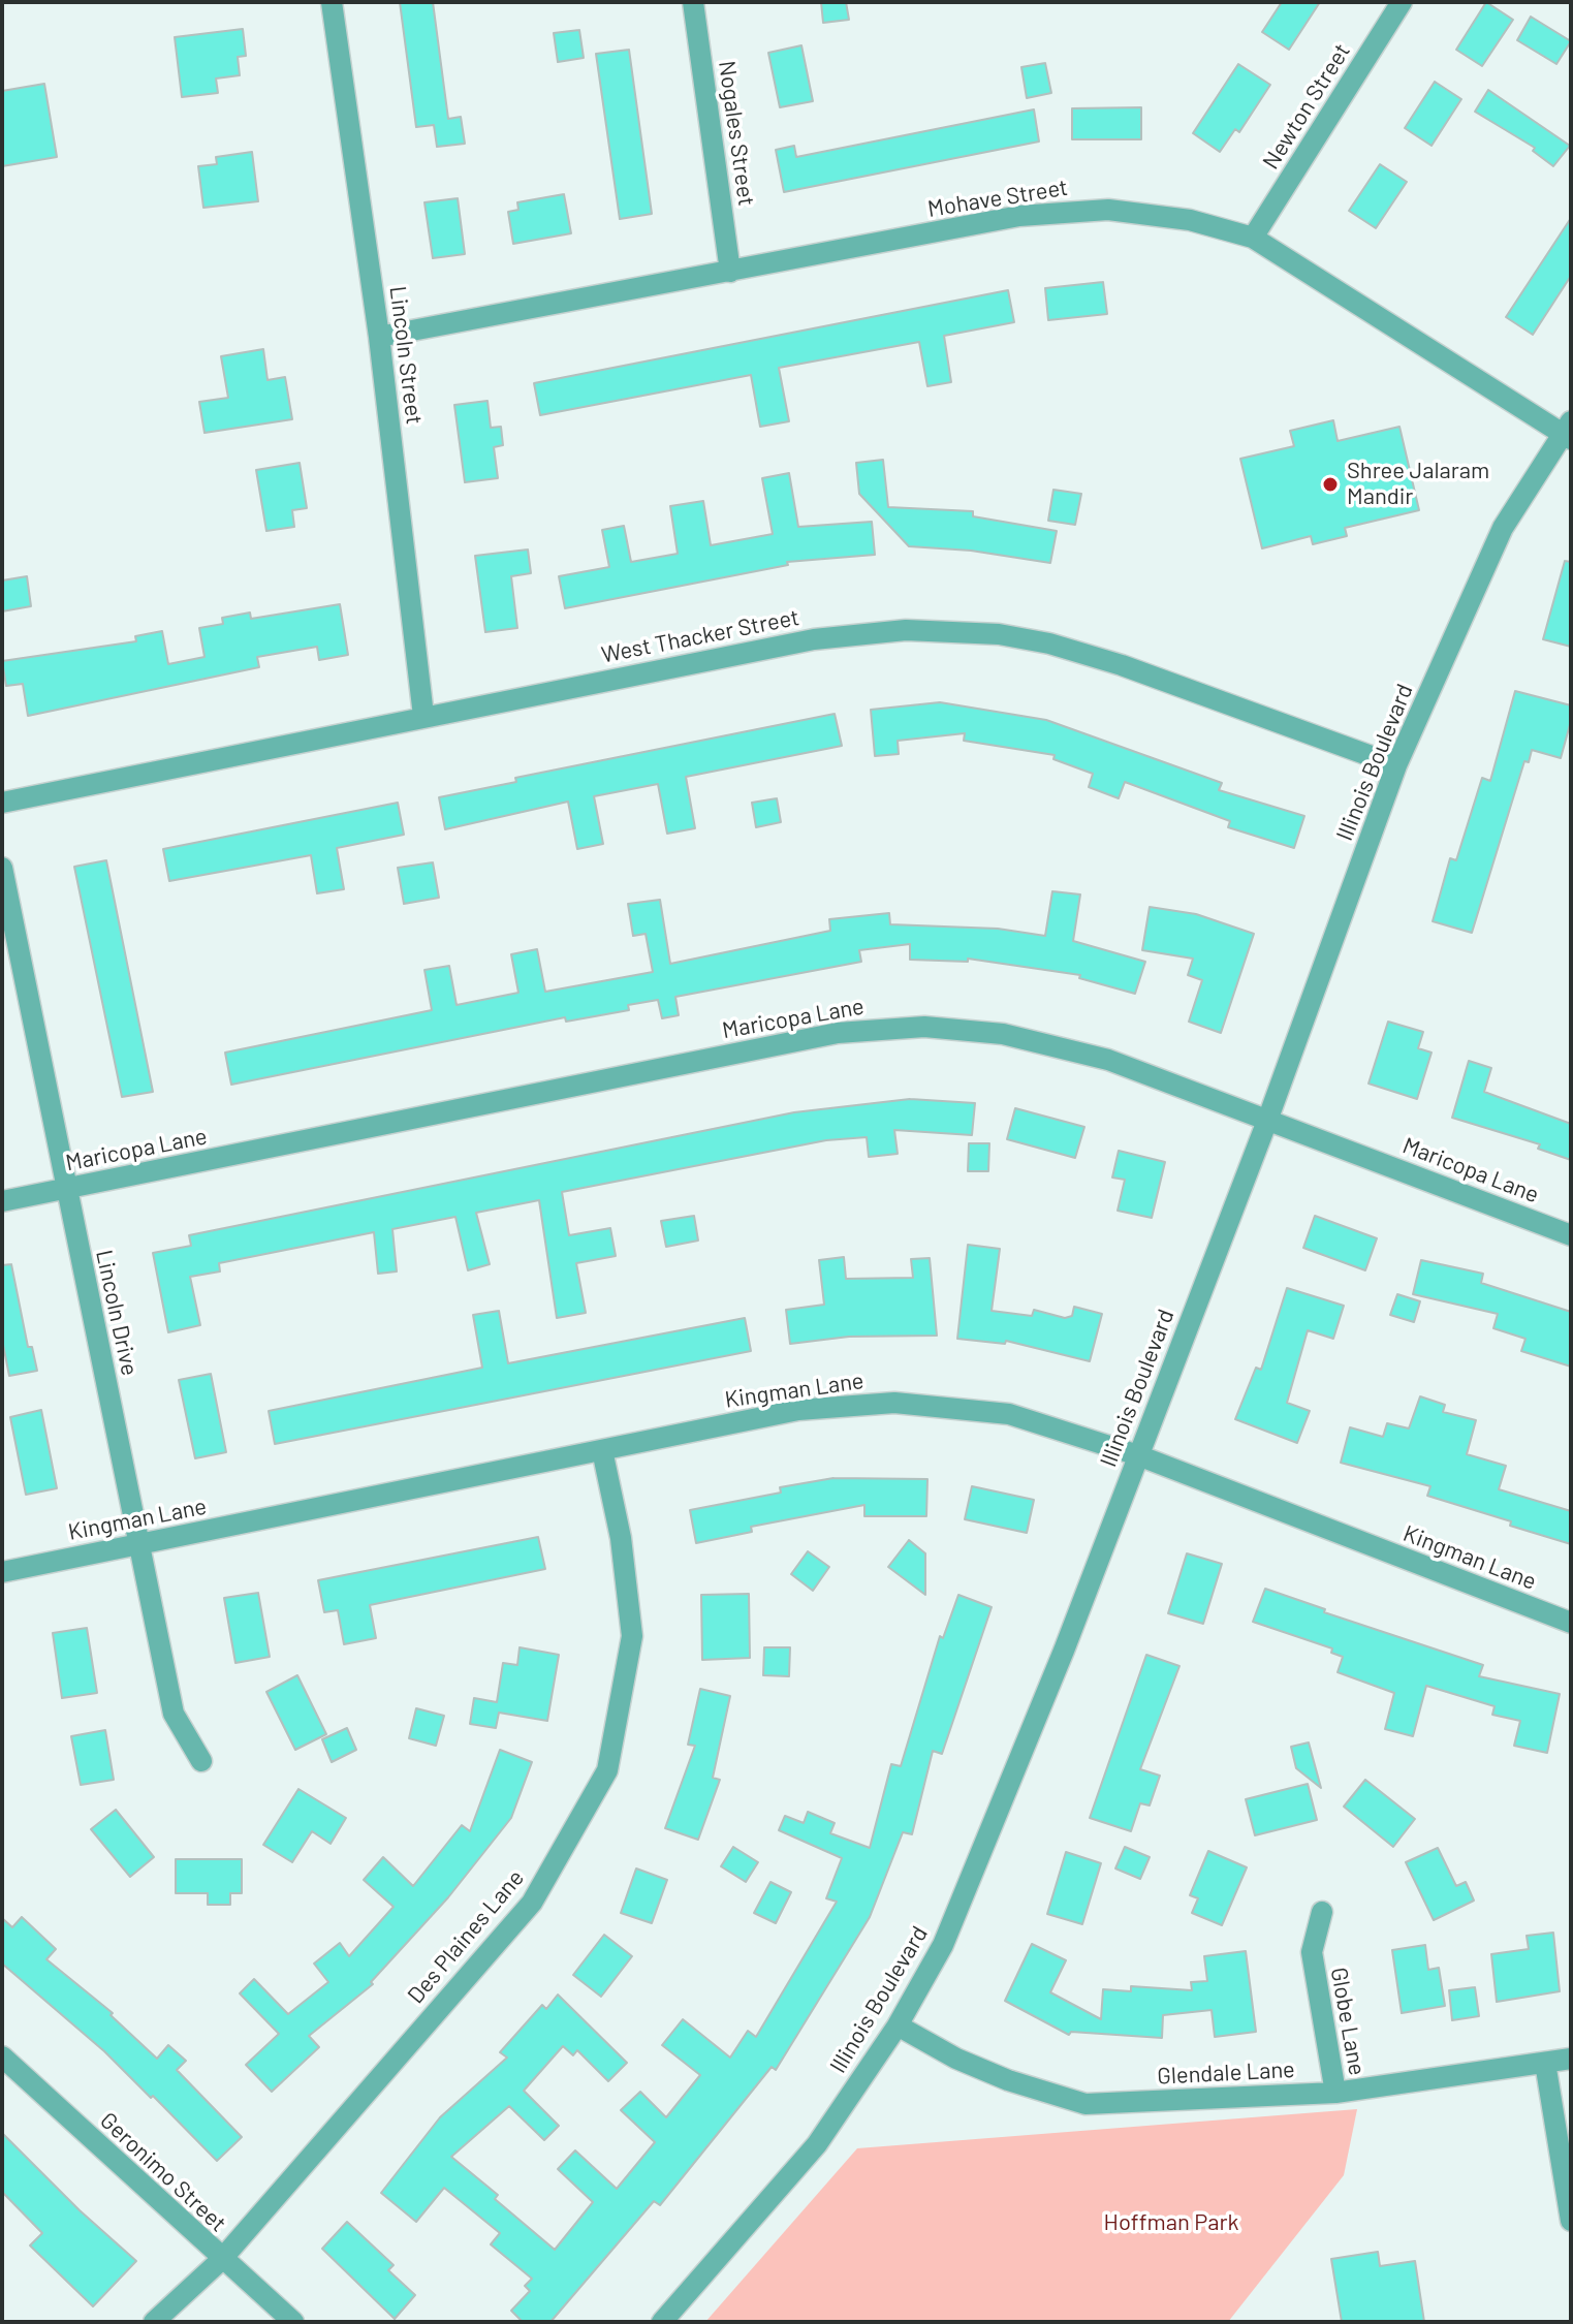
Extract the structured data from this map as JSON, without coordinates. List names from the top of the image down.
{
  "streets": {
    "street": [
      "Newton Street",
      "Nogales Street",
      "Mohave Street",
      "Lincoln Street",
      "West Thacker Street",
      "Illinois Boulevard",
      "Maricopa Lane",
      "Lincoln Drive",
      "Kingman Lane",
      "Des Plaines Lane",
      "Globe Lane",
      "Glendale Lane",
      "Geronimo Street"
    ]
  },
  "crossings": [
    ["Newton Street", "Mohave Street"],
    ["Nogales Street", "Mohave Street"],
    ["Mohave Street", "Lincoln Street"],
    ["Mohave Street", "Illinois Boulevard"],
    ["Lincoln Street", "West Thacker Street"],
    ["West Thacker Street", "Illinois Boulevard"],
    ["Illinois Boulevard", "Maricopa Lane"],
    ["Illinois Boulevard", "Kingman Lane"],
    ["Illinois Boulevard", "Glendale Lane"],
    ["Maricopa Lane", "Lincoln Drive"],
    ["Lincoln Drive", "Kingman Lane"],
    ["Kingman Lane", "Des Plaines Lane"],
    ["Des Plaines Lane", "Geronimo Street"],
    ["Globe Lane", "Glendale Lane"]
  ],
  "parks": ["Hoffman Park"],
  "places": ["Shree Jalaram Mandir"]
}
